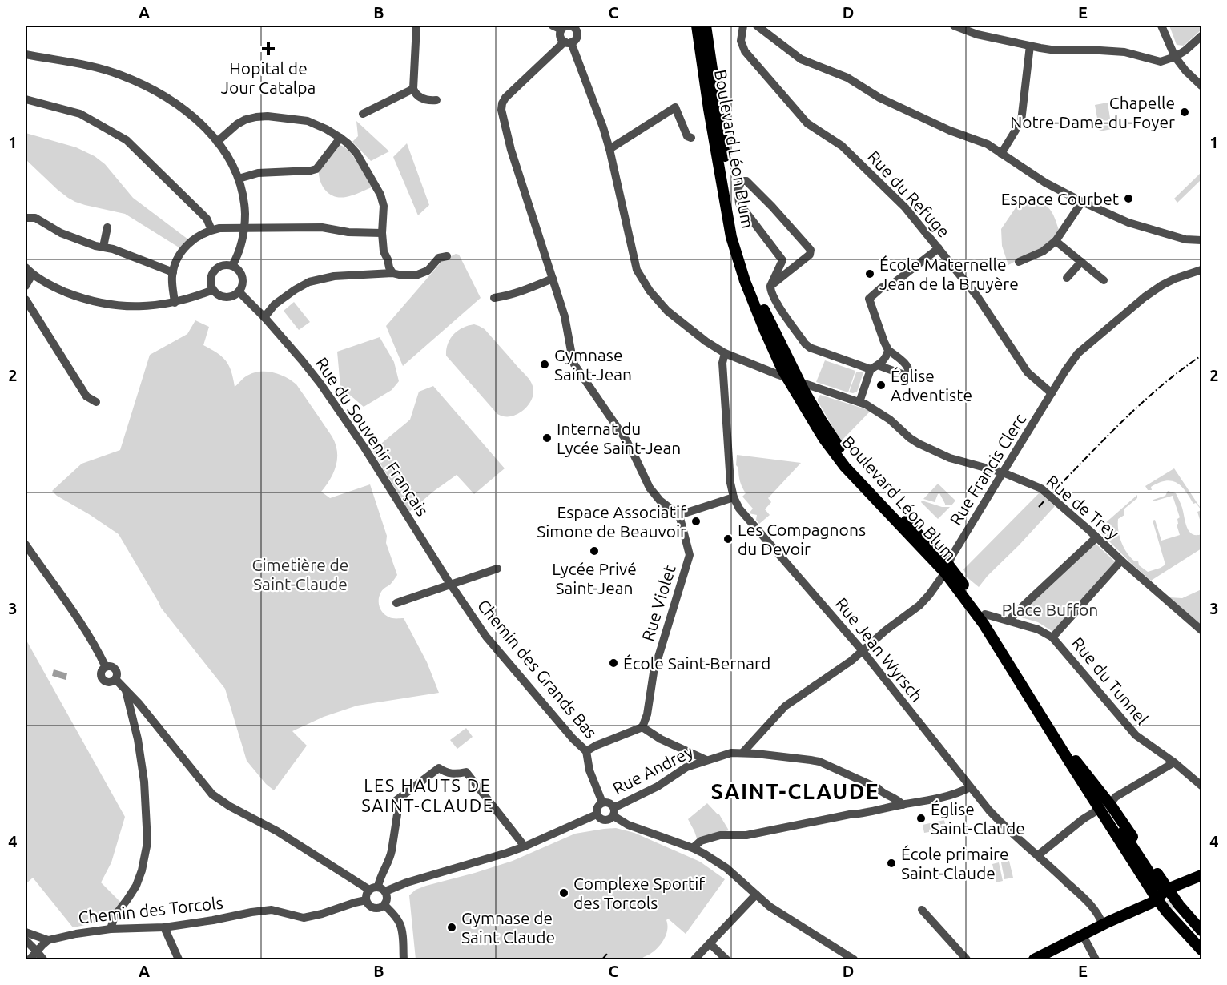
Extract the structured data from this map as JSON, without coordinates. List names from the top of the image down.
{
  "streets": {
    "main road": ["Boulevard Léon Blum"],
    "street": [
      "Rue du Refuge",
      "Rue du Souvenir Français",
      "Rue Francis Clerc",
      "Rue de Trey",
      "Rue Violet",
      "Rue Jean Wyrsch",
      "Chemin des Grands Bas",
      "Rue du Tunnel",
      "Rue Andrey",
      "Chemin des Torcols"
    ]
  },
  "crossings": [
    ["Boulevard Léon Blum", "Rue Francis Clerc"],
    ["Boulevard Léon Blum", "Rue de Trey"],
    ["Boulevard Léon Blum", "Rue du Tunnel"],
    ["Rue du Refuge", "Rue Francis Clerc"],
    ["Rue du Souvenir Français", "Chemin des Grands Bas"],
    ["Rue Francis Clerc", "Rue de Trey"],
    ["Rue Francis Clerc", "Rue Jean Wyrsch"],
    ["Rue Francis Clerc", "Rue Andrey"],
    ["Rue de Trey", "Rue Jean Wyrsch"],
    ["Rue Violet", "Rue Andrey"],
    ["Chemin des Grands Bas", "Rue Andrey"]
  ],
  "districts": ["LES HAUTS DE SAINT-CLAUDE", "SAINT-CLAUDE"],
  "parks": ["Cimetière de Saint-Claude", "Place Buffon"],
  "places": {
    "health": ["Hopital de Jour Catalpa"],
    "other": [
      "Chapelle Notre-Dame-du-Foyer",
      "Espace Courbet",
      "École Maternelle Jean de la Bruyère",
      "Gymnase Saint-Jean",
      "Église Adventiste",
      "Internat du Lycée Saint-Jean",
      "Espace Associatif Simone de Beauvoir",
      "Les Compagnons du Devoir",
      "Lycée Privé Saint-Jean",
      "École Saint-Bernard",
      "Église Saint-Claude",
      "École primaire Saint-Claude",
      "Complexe Sportif des Torcols",
      "Gymnase de Saint Claude"
    ]
  },
  "grid": {
    "columns": [
      "A",
      "B",
      "C",
      "D",
      "E"
    ],
    "rows": [
      "1",
      "2",
      "3",
      "4"
    ]
  }
}
